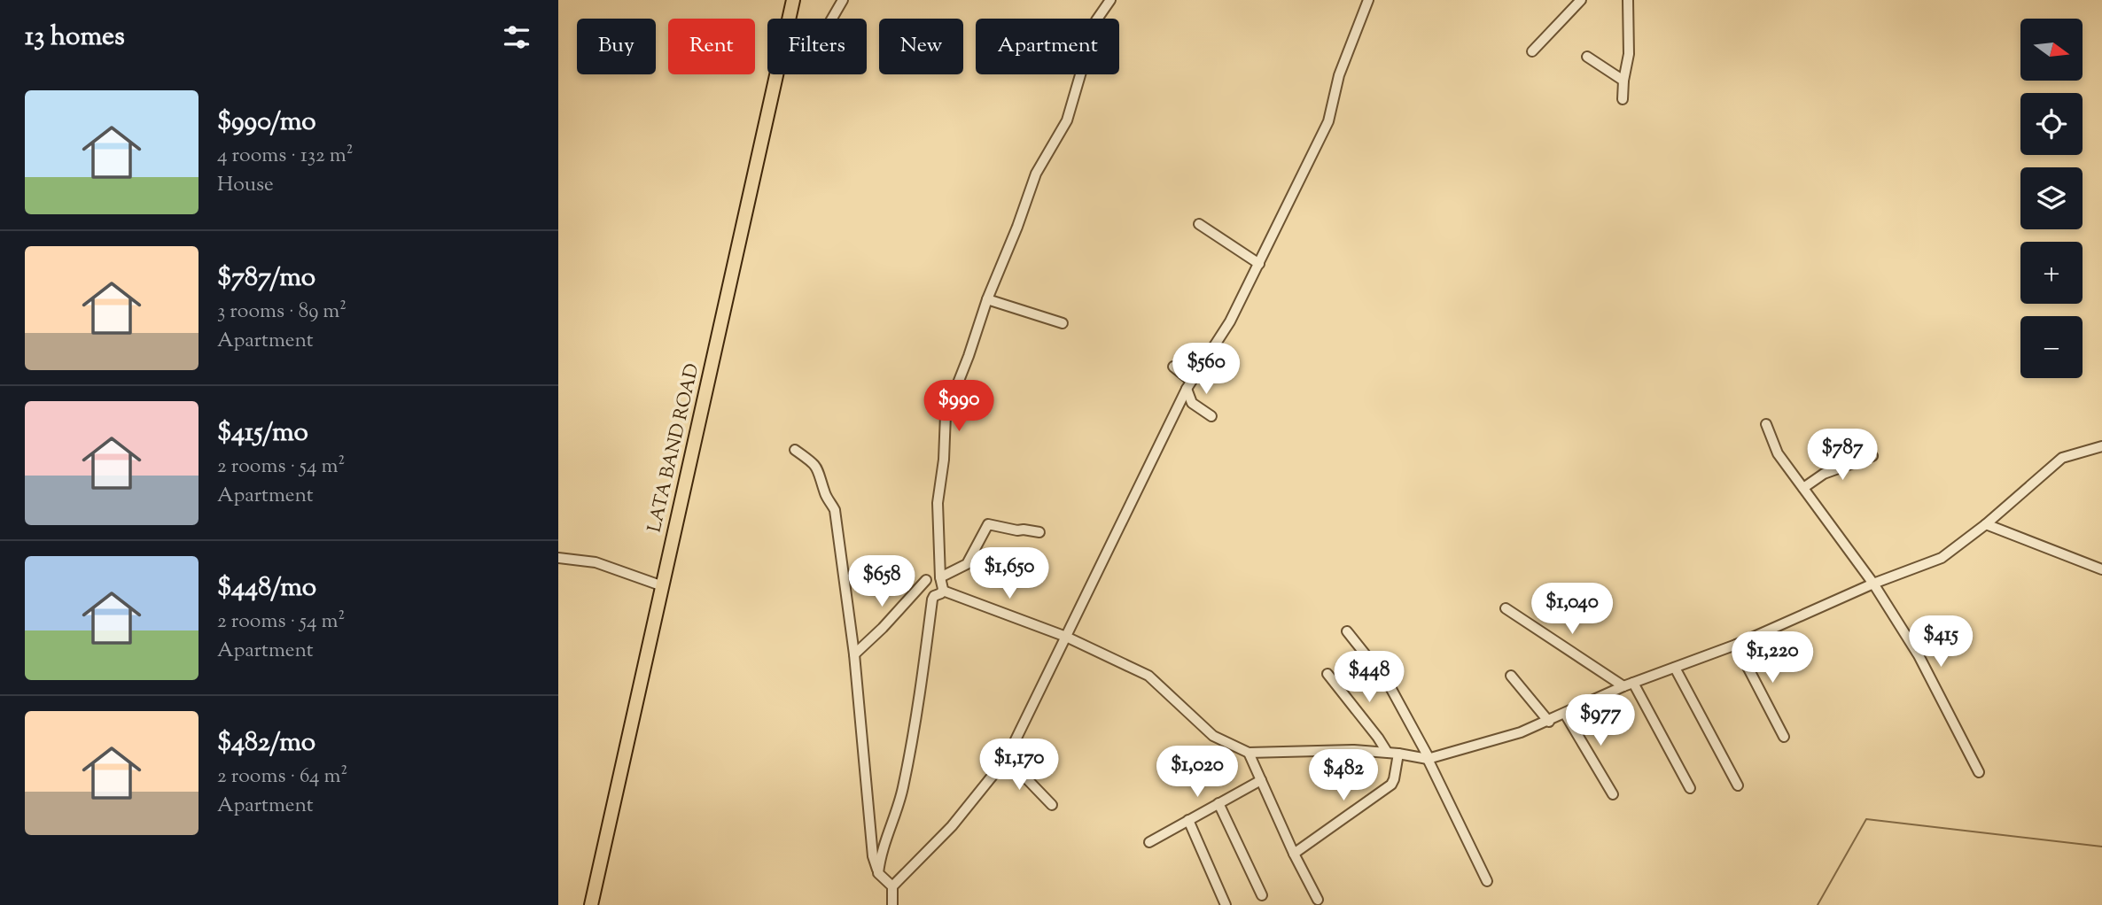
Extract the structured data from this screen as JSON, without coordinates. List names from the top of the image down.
{
  "streets": {
    "main road": ["LATA BAND ROAD"]
  },
  "north": "right",
  "page": {
    "heading": "13 homes",
    "map_buttons": ["+", "−"],
    "chip": [
      "Buy",
      "Rent",
      "Filters",
      "New",
      "Apartment"
    ],
    "list": [
      {
        "name": "$990/mo",
        "note": "4 rooms · 132 m² · House"
      },
      {
        "name": "$787/mo",
        "note": "3 rooms · 89 m² · Apartment"
      },
      {
        "name": "$415/mo",
        "note": "2 rooms · 54 m² · Apartment"
      },
      {
        "name": "$448/mo",
        "note": "2 rooms · 54 m² · Apartment"
      },
      {
        "name": "$482/mo",
        "note": "2 rooms · 64 m² · Apartment"
      }
    ],
    "price": [
      "$560",
      "$990",
      "$787",
      "$1,650",
      "$658",
      "$1,040",
      "$415",
      "$1,220",
      "$448",
      "$977",
      "$1,170",
      "$1,020",
      "$482"
    ]
  }
}
